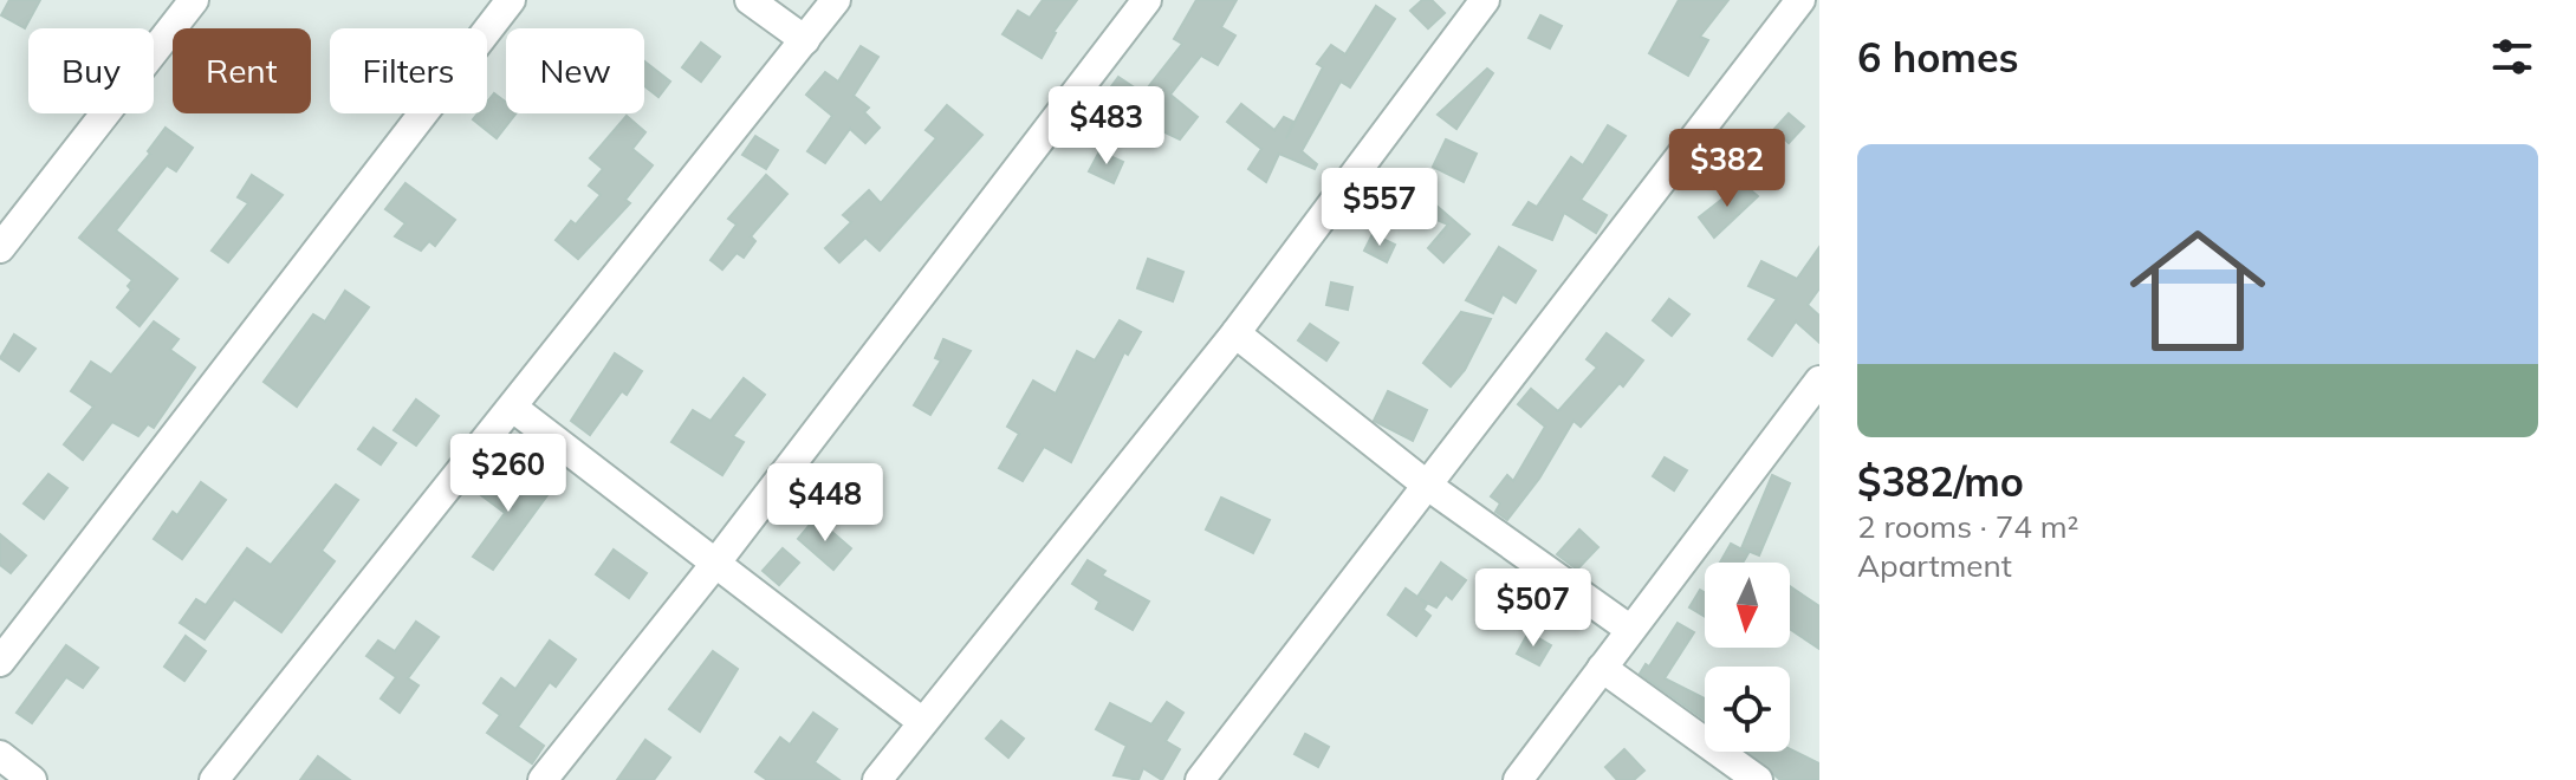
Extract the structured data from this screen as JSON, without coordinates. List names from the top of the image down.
{
  "north": "bottom",
  "page": {
    "heading": "6 homes",
    "chip": [
      "Buy",
      "Rent",
      "Filters",
      "New"
    ],
    "price": [
      "$483",
      "$382",
      "$557",
      "$260",
      "$448",
      "$507"
    ],
    "list": [
      {
        "name": "$382/mo",
        "note": "2 rooms · 74 m² · Apartment"
      }
    ]
  }
}
